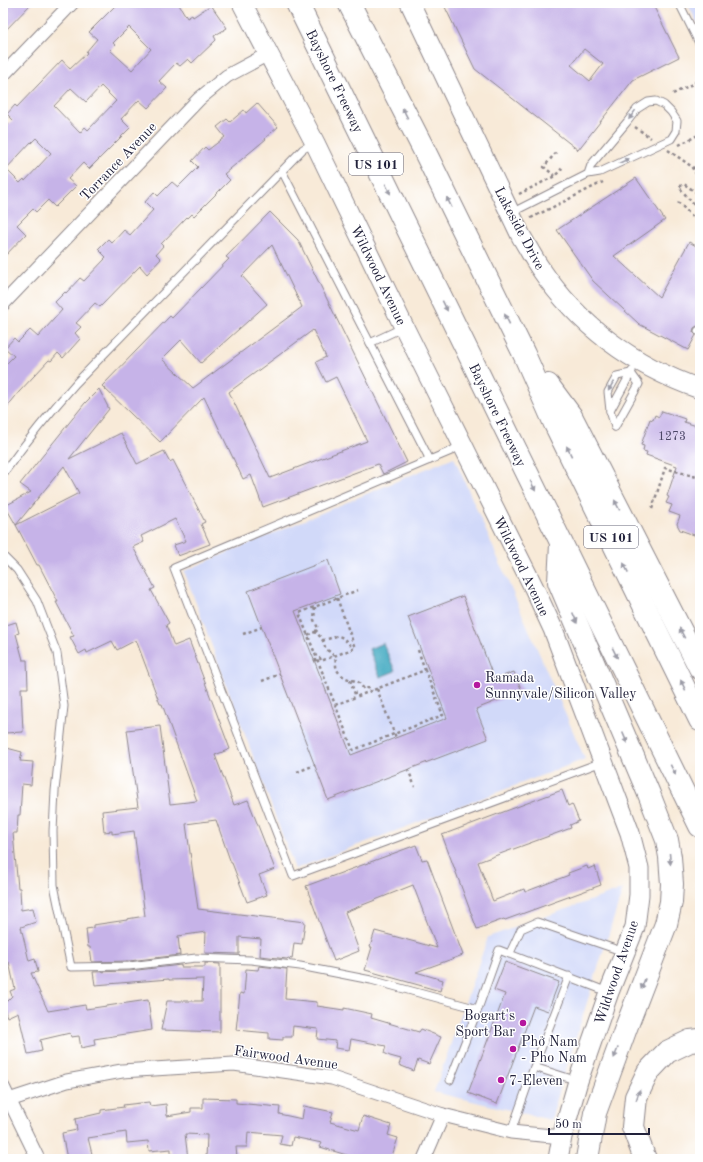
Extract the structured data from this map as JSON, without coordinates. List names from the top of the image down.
{
  "streets": {
    "highway": ["Bayshore Freeway", "US 101"],
    "street": [
      "Torrance Avenue",
      "Lakeside Drive",
      "Wildwood Avenue",
      "Fairwood Avenue"
    ]
  },
  "crossings": [
    ["Torrance Avenue", "Wildwood Avenue"],
    ["Wildwood Avenue", "Fairwood Avenue"]
  ],
  "places": [
    "Ramada Sunnyvale/Silicon Valley",
    "Bogart's Sport Bar",
    "Phở Nam - Pho Nam",
    "7-Eleven"
  ],
  "house_numbers": ["1273"],
  "scale_bar": "50 m"
}
